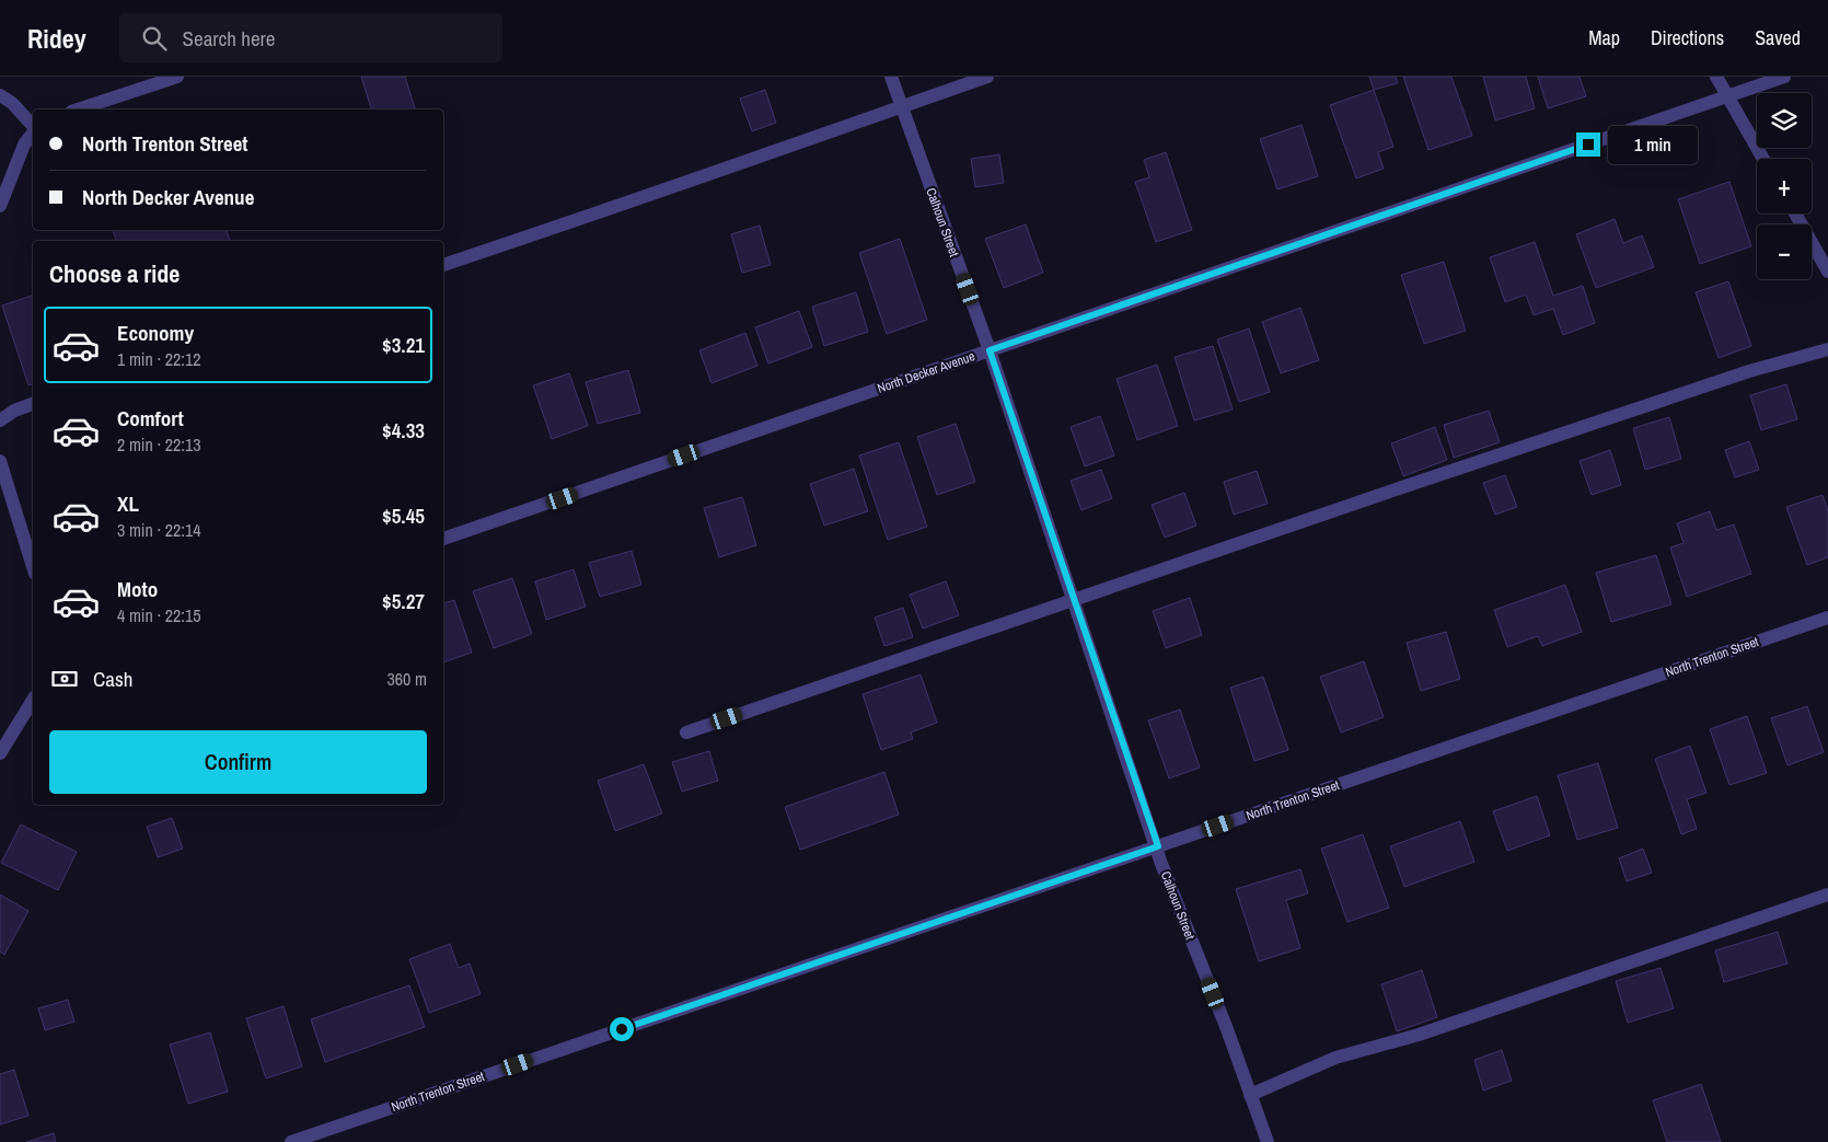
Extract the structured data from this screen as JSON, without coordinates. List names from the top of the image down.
{
  "streets": {
    "street": ["Calhoun Street", "North Decker Avenue", "North Trenton Street"]
  },
  "crossings": [
    ["Calhoun Street", "North Decker Avenue"],
    ["Calhoun Street", "North Trenton Street"]
  ],
  "page": {
    "header": "Ridey",
    "search": "Search here",
    "nav": ["Map", "Directions", "Saved"],
    "map_buttons": ["+", "−"],
    "banner": ["North Trenton Street", "North Decker Avenue"],
    "bubble": "1 min",
    "heading": "Choose a ride",
    "list": [
      {
        "name": "Economy",
        "note": "1 min · 22:12",
        "value": "$3.21"
      },
      {
        "name": "Comfort",
        "note": "2 min · 22:13",
        "value": "$4.33"
      },
      {
        "name": "XL",
        "note": "3 min · 22:14",
        "value": "$5.45"
      },
      {
        "name": "Moto",
        "note": "4 min · 22:15",
        "value": "$5.27"
      }
    ],
    "pay": ["Cash", "360 m"],
    "buttons": "Confirm"
  }
}
